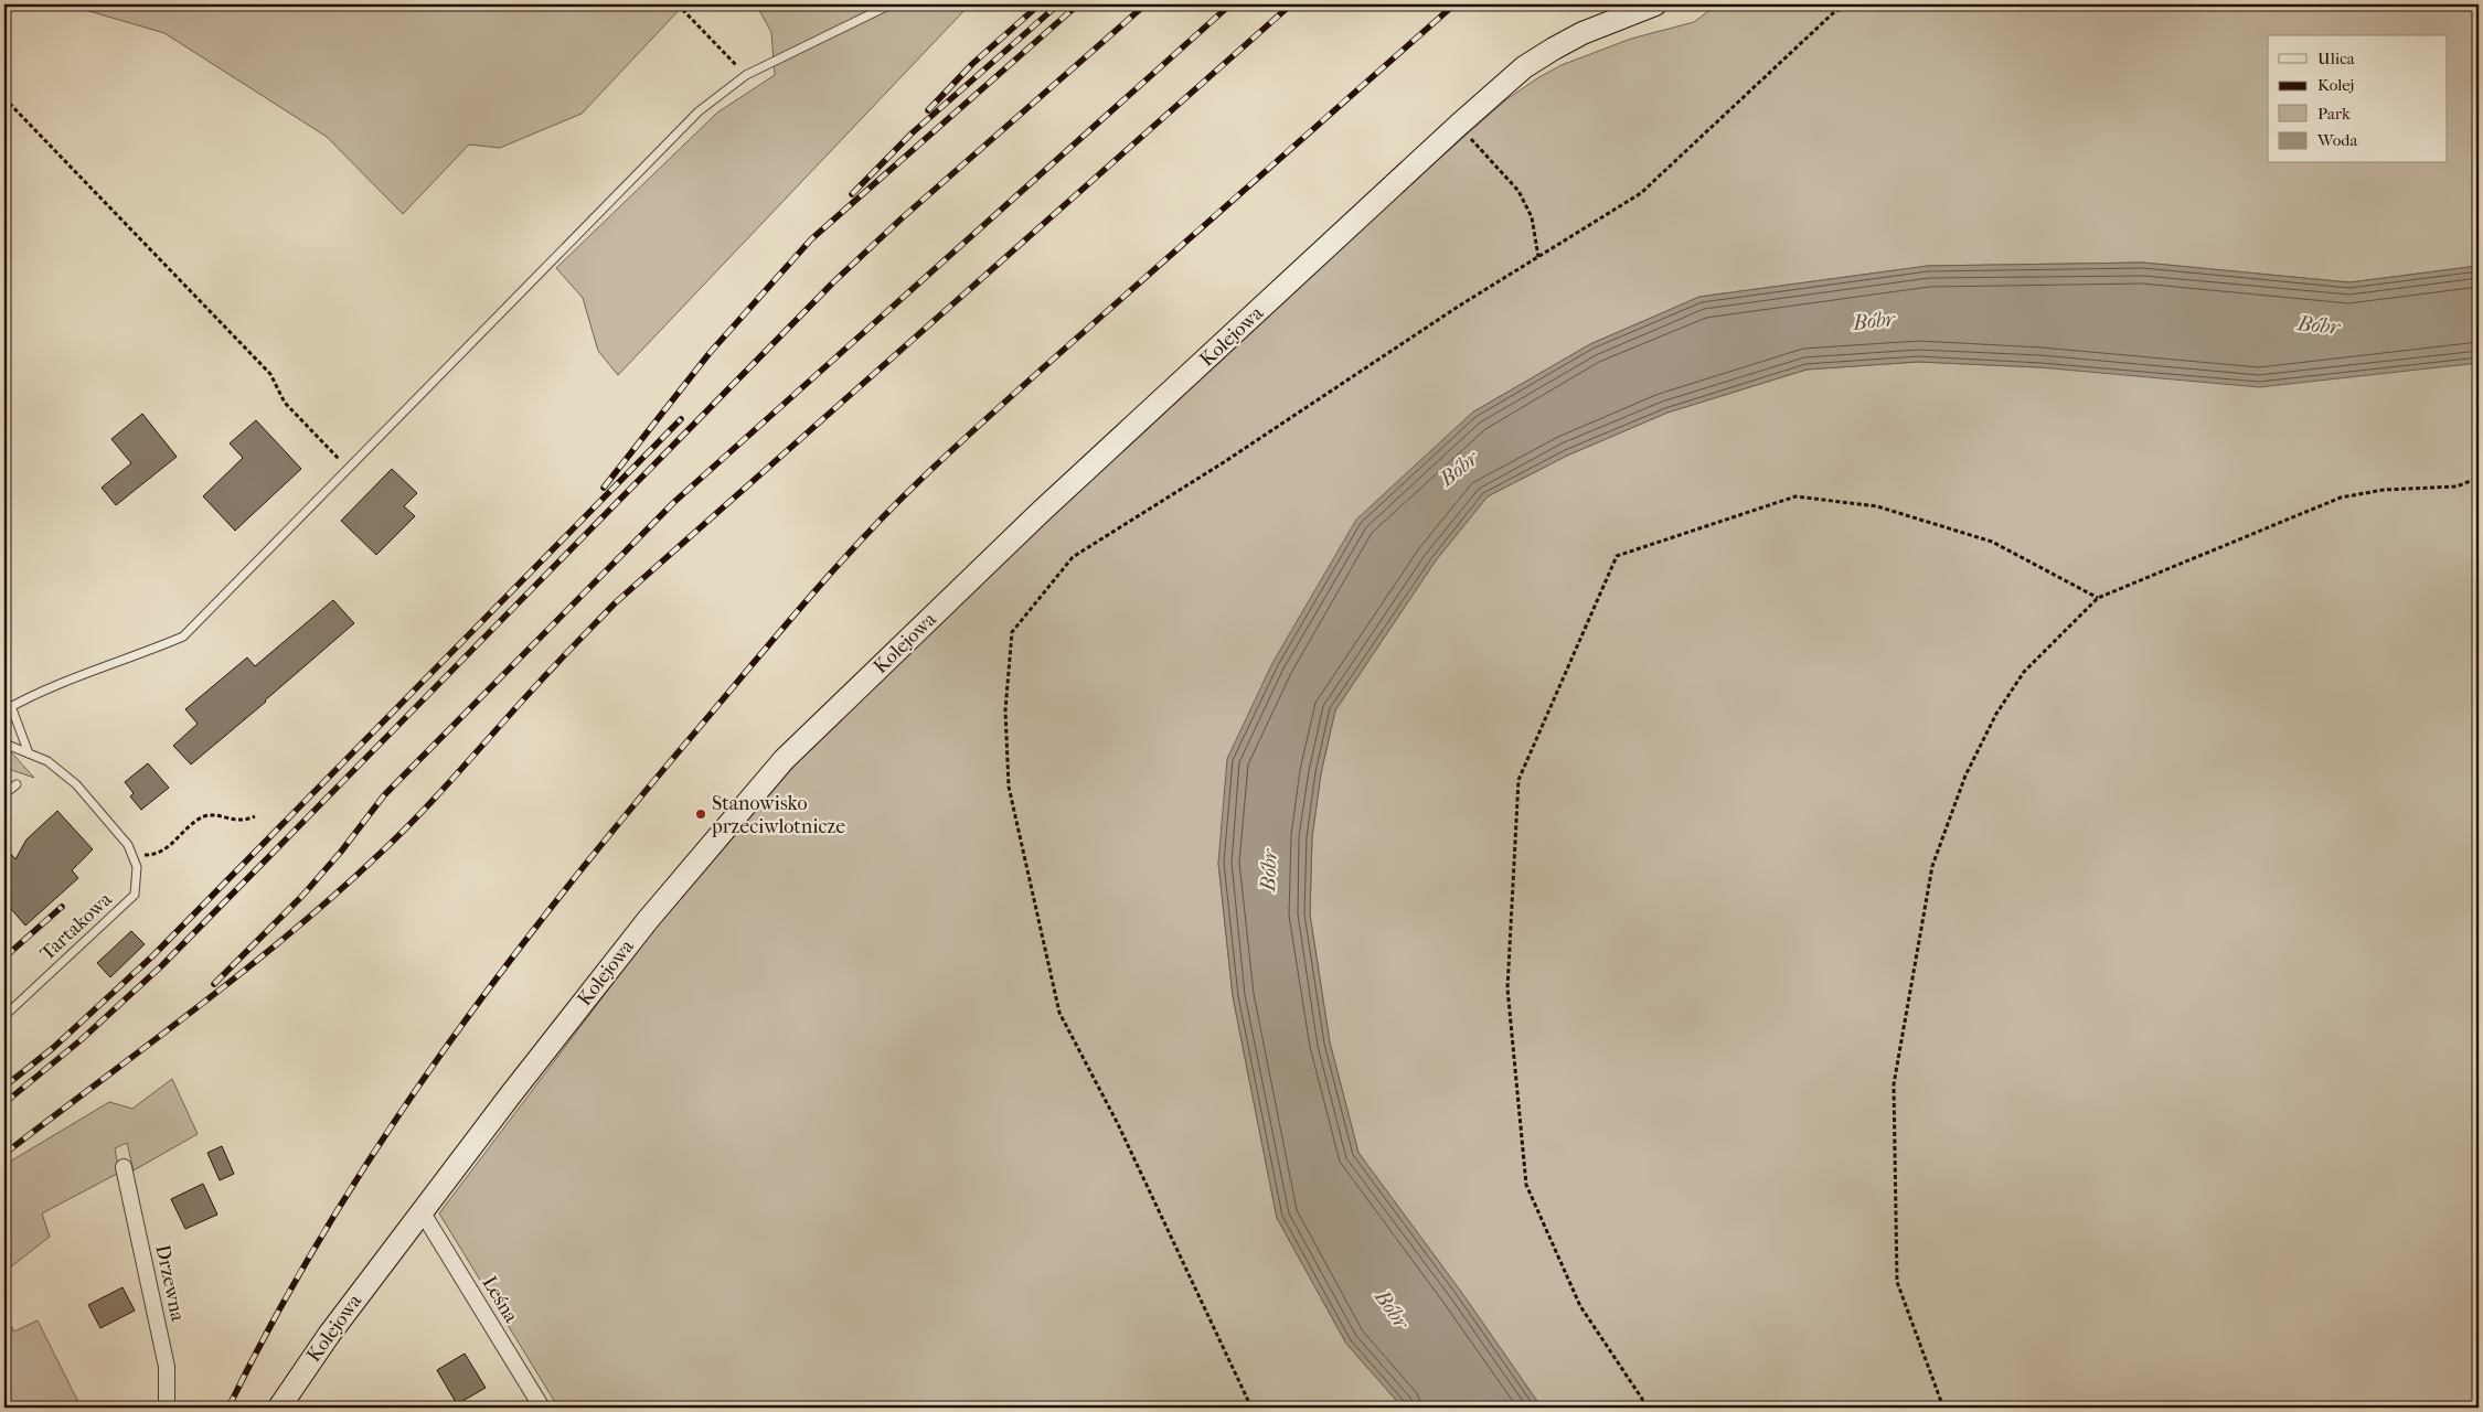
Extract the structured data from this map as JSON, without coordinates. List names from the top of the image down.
{
  "streets": {
    "street": ["Kolejowa", "Drzewna", "Leśna"],
    "lane": ["Tartakowa"]
  },
  "crossings": [
    ["Kolejowa", "Leśna"]
  ],
  "water": ["Bóbr"],
  "places": ["Stanowisko przeciwlotnicze"],
  "legend": [
    "Ulica",
    "Kolej",
    "Park",
    "Woda"
  ]
}
